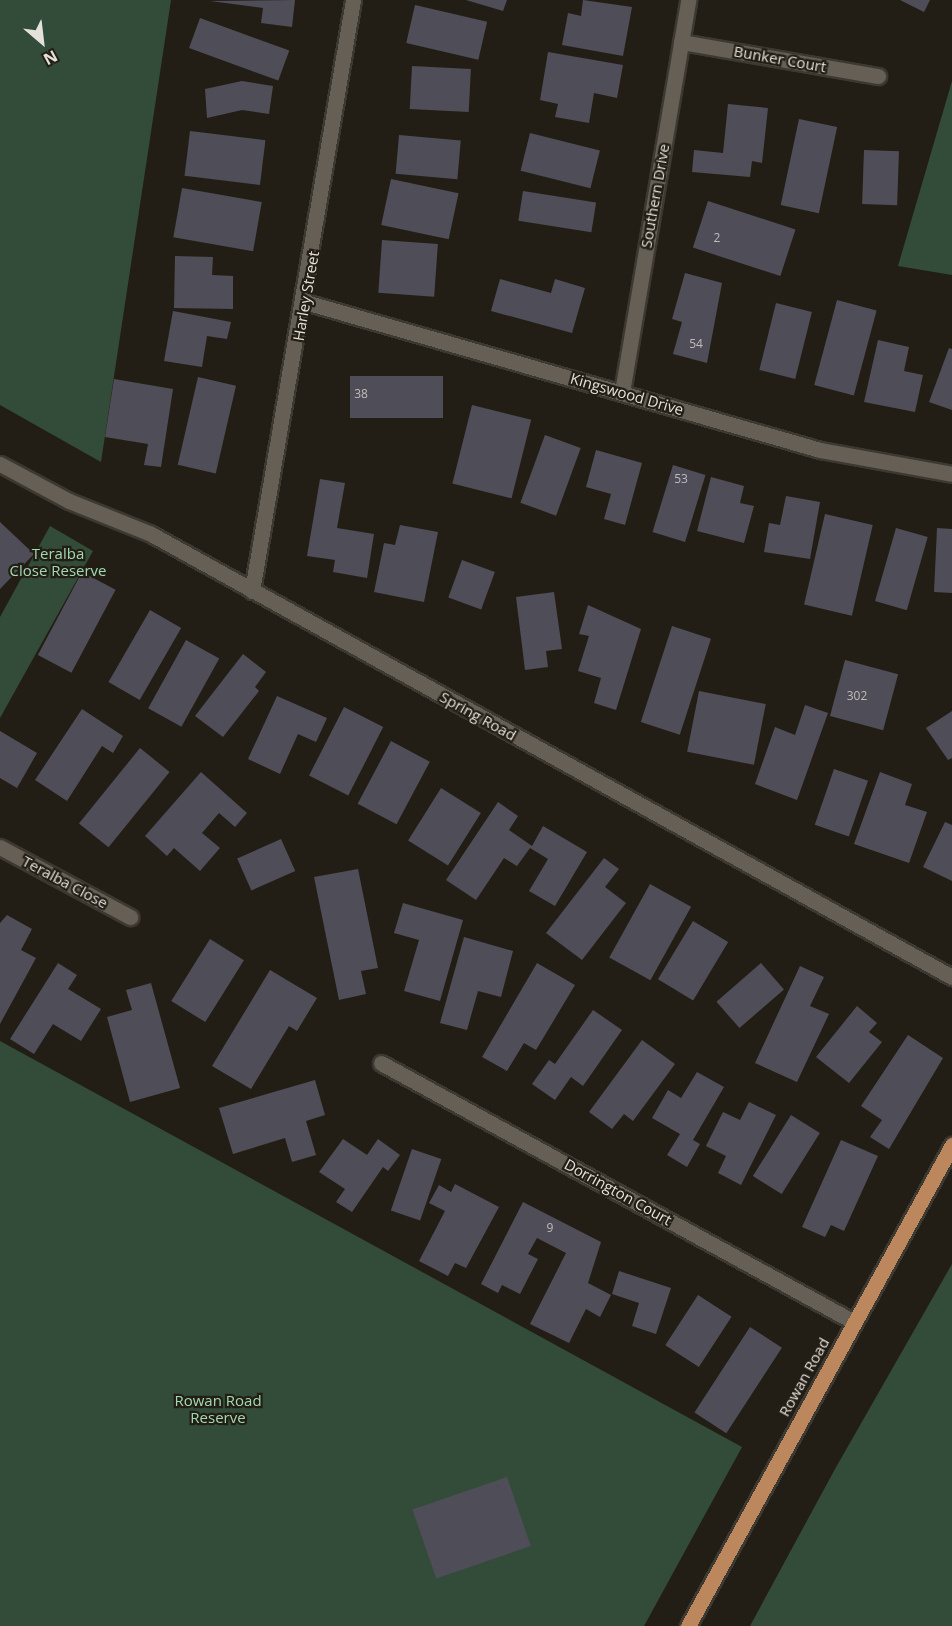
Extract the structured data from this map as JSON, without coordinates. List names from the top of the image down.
{
  "streets": {
    "main road": ["Rowan Road"],
    "street": [
      "Bunker Court",
      "Southern Drive",
      "Harley Street",
      "Kingswood Drive",
      "Spring Road",
      "Teralba Close",
      "Dorrington Court"
    ]
  },
  "crossings": [
    ["Bunker Court", "Southern Drive"],
    ["Southern Drive", "Kingswood Drive"],
    ["Harley Street", "Kingswood Drive"],
    ["Harley Street", "Spring Road"],
    ["Dorrington Court", "Rowan Road"]
  ],
  "parks": ["Teralba Close Reserve", "Rowan Road Reserve"],
  "house_numbers": [
    "2",
    "54",
    "38",
    "53",
    "302",
    "9"
  ],
  "north": "bottom right"
}
